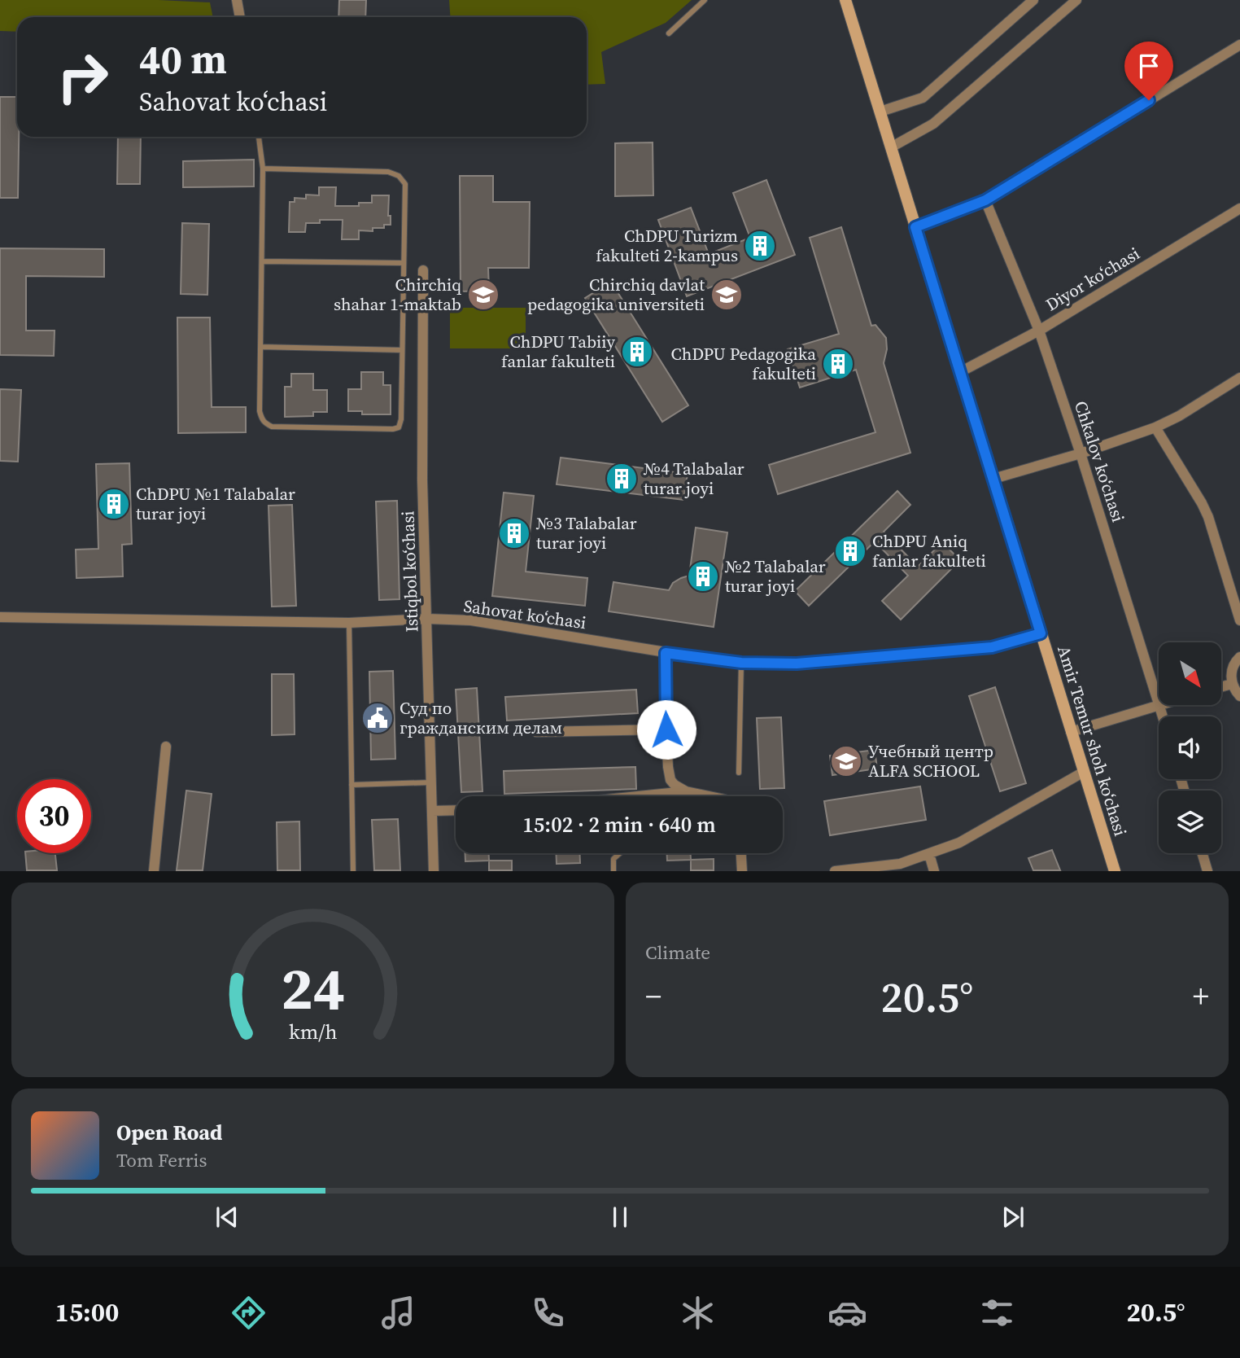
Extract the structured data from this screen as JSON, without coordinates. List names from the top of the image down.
{
  "streets": {
    "main road": ["Amir Temur shoh ko‘chasi"],
    "street": [
      "Diyor ko‘chasi",
      "Chkalov ko‘chasi",
      "Istiqbol ko‘chasi",
      "Sahovat ko‘chasi"
    ]
  },
  "crossings": [
    ["Diyor ko‘chasi", "Chkalov ko‘chasi"],
    ["Diyor ko‘chasi", "Amir Temur shoh ko‘chasi"],
    ["Istiqbol ko‘chasi", "Sahovat ko‘chasi"],
    ["Sahovat ko‘chasi", "Amir Temur shoh ko‘chasi"]
  ],
  "places": {
    "building": [
      "ChDPU Turizm fakulteti 2-kampus",
      "ChDPU Tabiiy fanlar fakulteti",
      "ChDPU Pedagogika fakulteti",
      "№4 Talabalar turar joyi",
      "ChDPU №1 Talabalar turar joyi",
      "№3 Talabalar turar joyi",
      "ChDPU Aniq fanlar fakulteti",
      "№2 Talabalar turar joyi"
    ],
    "school or university": ["Chirchiq shahar 1-maktab", "Chirchiq davlat pedagogika universiteti", "Учебный центр ALFA SCHOOL"],
    "public building": ["Суд по гражданским делам"]
  },
  "north": "bottom right",
  "page": {
    "turn": ["40 m", "Sahovat ko‘chasi"],
    "limit": "30",
    "trip": "15:02 · 2 min · 640 m",
    "tile": "Climate",
    "heat": ["−", "20.5°", "+"],
    "song": ["Open Road", "Tom Ferris"],
    "tabs": ["15:00", "20.5°"],
    "gauge": ["24", "km/h"]
  }
}
